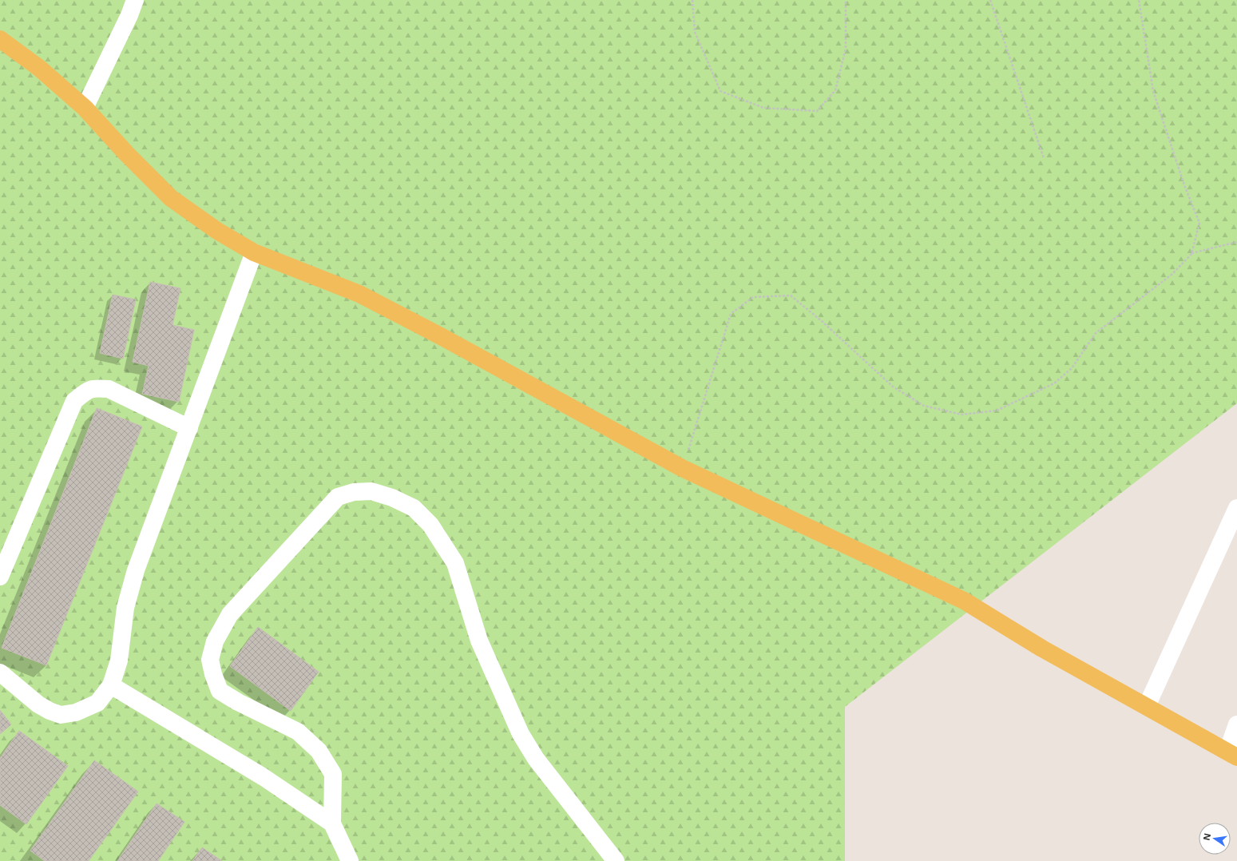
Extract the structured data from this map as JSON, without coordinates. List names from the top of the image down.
{
  "north": "left"
}
